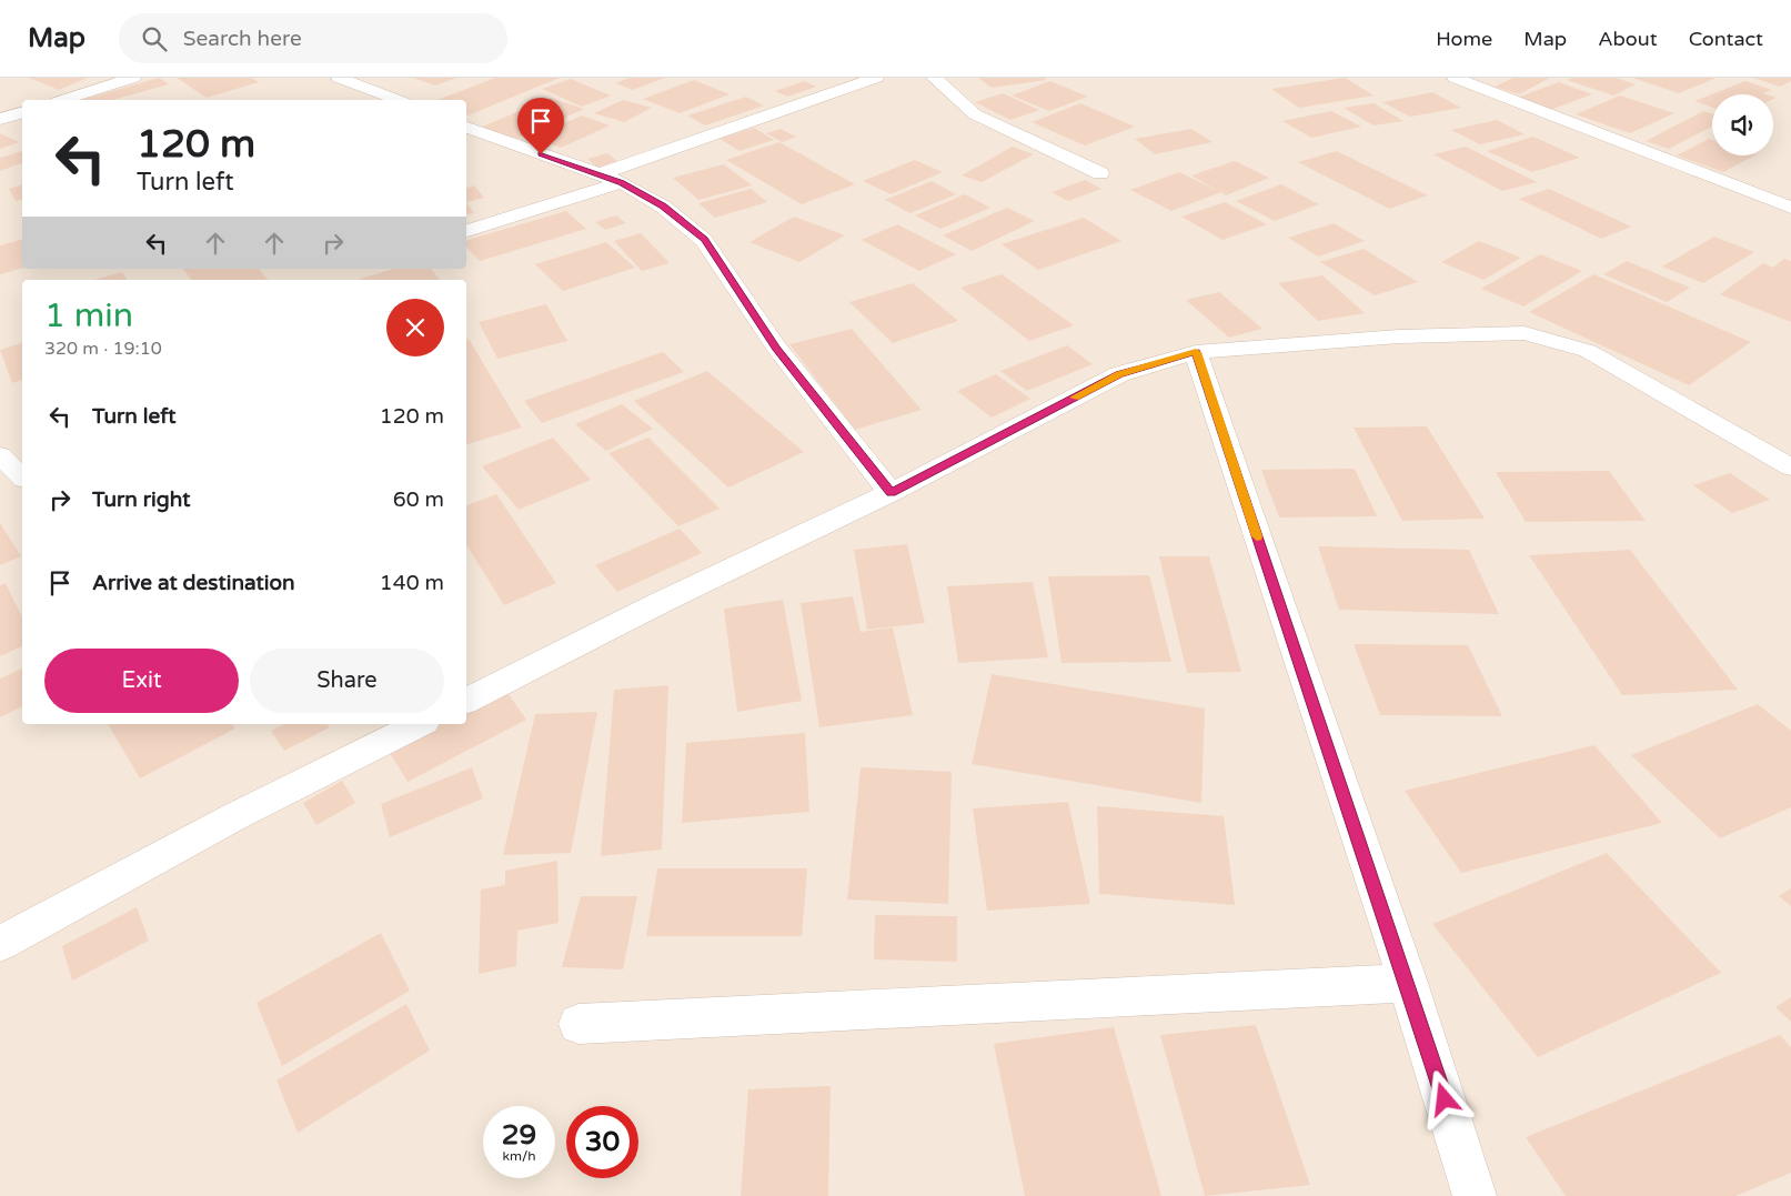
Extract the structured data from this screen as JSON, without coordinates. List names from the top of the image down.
{
  "page": {
    "header": "Map",
    "search": "Search here",
    "nav": [
      "Home",
      "Map",
      "About",
      "Contact"
    ],
    "turn": ["120 m", "Turn left"],
    "heading": ["1 min", "320 m · 19:10"],
    "list": [
      {
        "name": "Turn left",
        "value": "120 m"
      },
      {
        "name": "Turn right",
        "value": "60 m"
      },
      {
        "name": "Arrive at destination",
        "value": "140 m"
      }
    ],
    "buttons": ["Exit", "Share"],
    "speed": "29 km/h",
    "limit": "30"
  }
}
